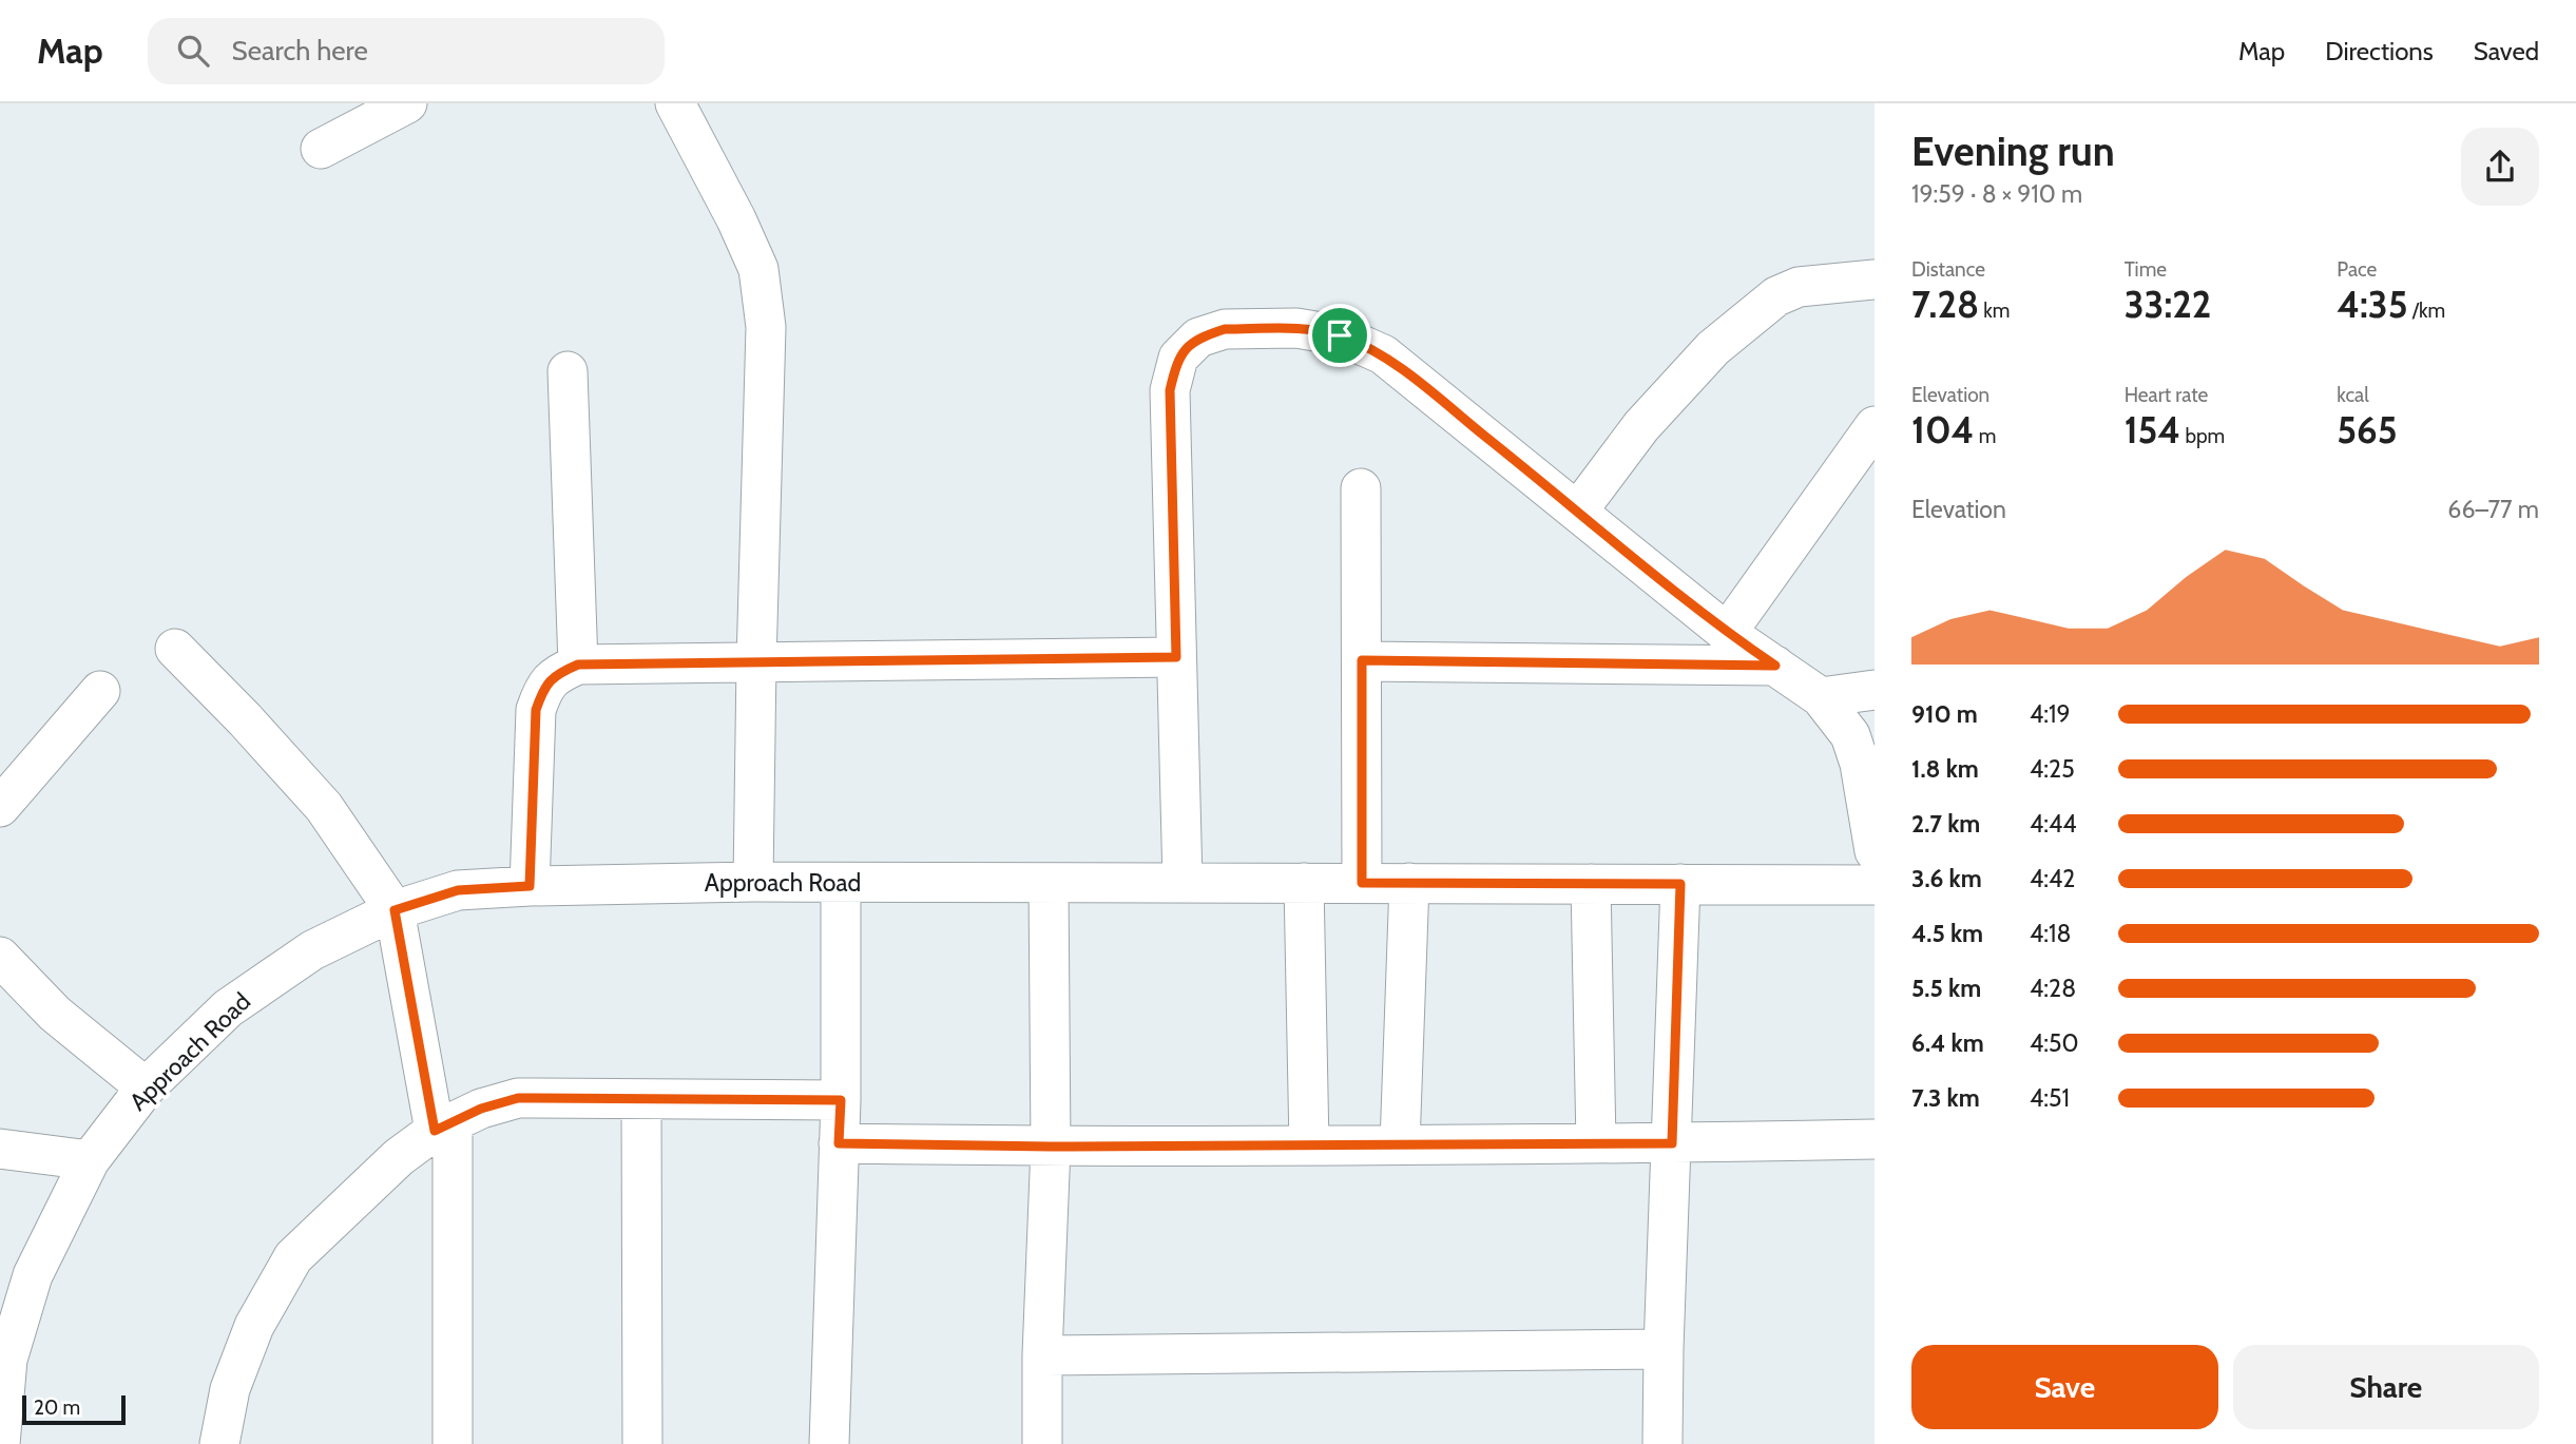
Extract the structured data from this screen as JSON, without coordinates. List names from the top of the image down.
{
  "streets": {
    "street": ["Approach Road"]
  },
  "scale_bar": "20 m",
  "page": {
    "header": "Map",
    "search": "Search here",
    "nav": ["Map", "Directions", "Saved"],
    "heading": ["Evening run", "19:59 · 8 × 910 m"],
    "stats": [
      ["Distance", "7.28 km"],
      ["Time", "33:22"],
      ["Pace", "4:35 /km"],
      ["Elevation", "104 m"],
      ["Heart rate", "154 bpm"],
      ["kcal", "565"]
    ],
    "chart": ["Elevation", "66–77 m"],
    "list": [
      {
        "name": "910 m",
        "note": "4:19"
      },
      {
        "name": "1.8 km",
        "note": "4:25"
      },
      {
        "name": "2.7 km",
        "note": "4:44"
      },
      {
        "name": "3.6 km",
        "note": "4:42"
      },
      {
        "name": "4.5 km",
        "note": "4:18"
      },
      {
        "name": "5.5 km",
        "note": "4:28"
      },
      {
        "name": "6.4 km",
        "note": "4:50"
      },
      {
        "name": "7.3 km",
        "note": "4:51"
      }
    ],
    "buttons": ["Save", "Share"],
    "scale": "20 m"
  }
}
